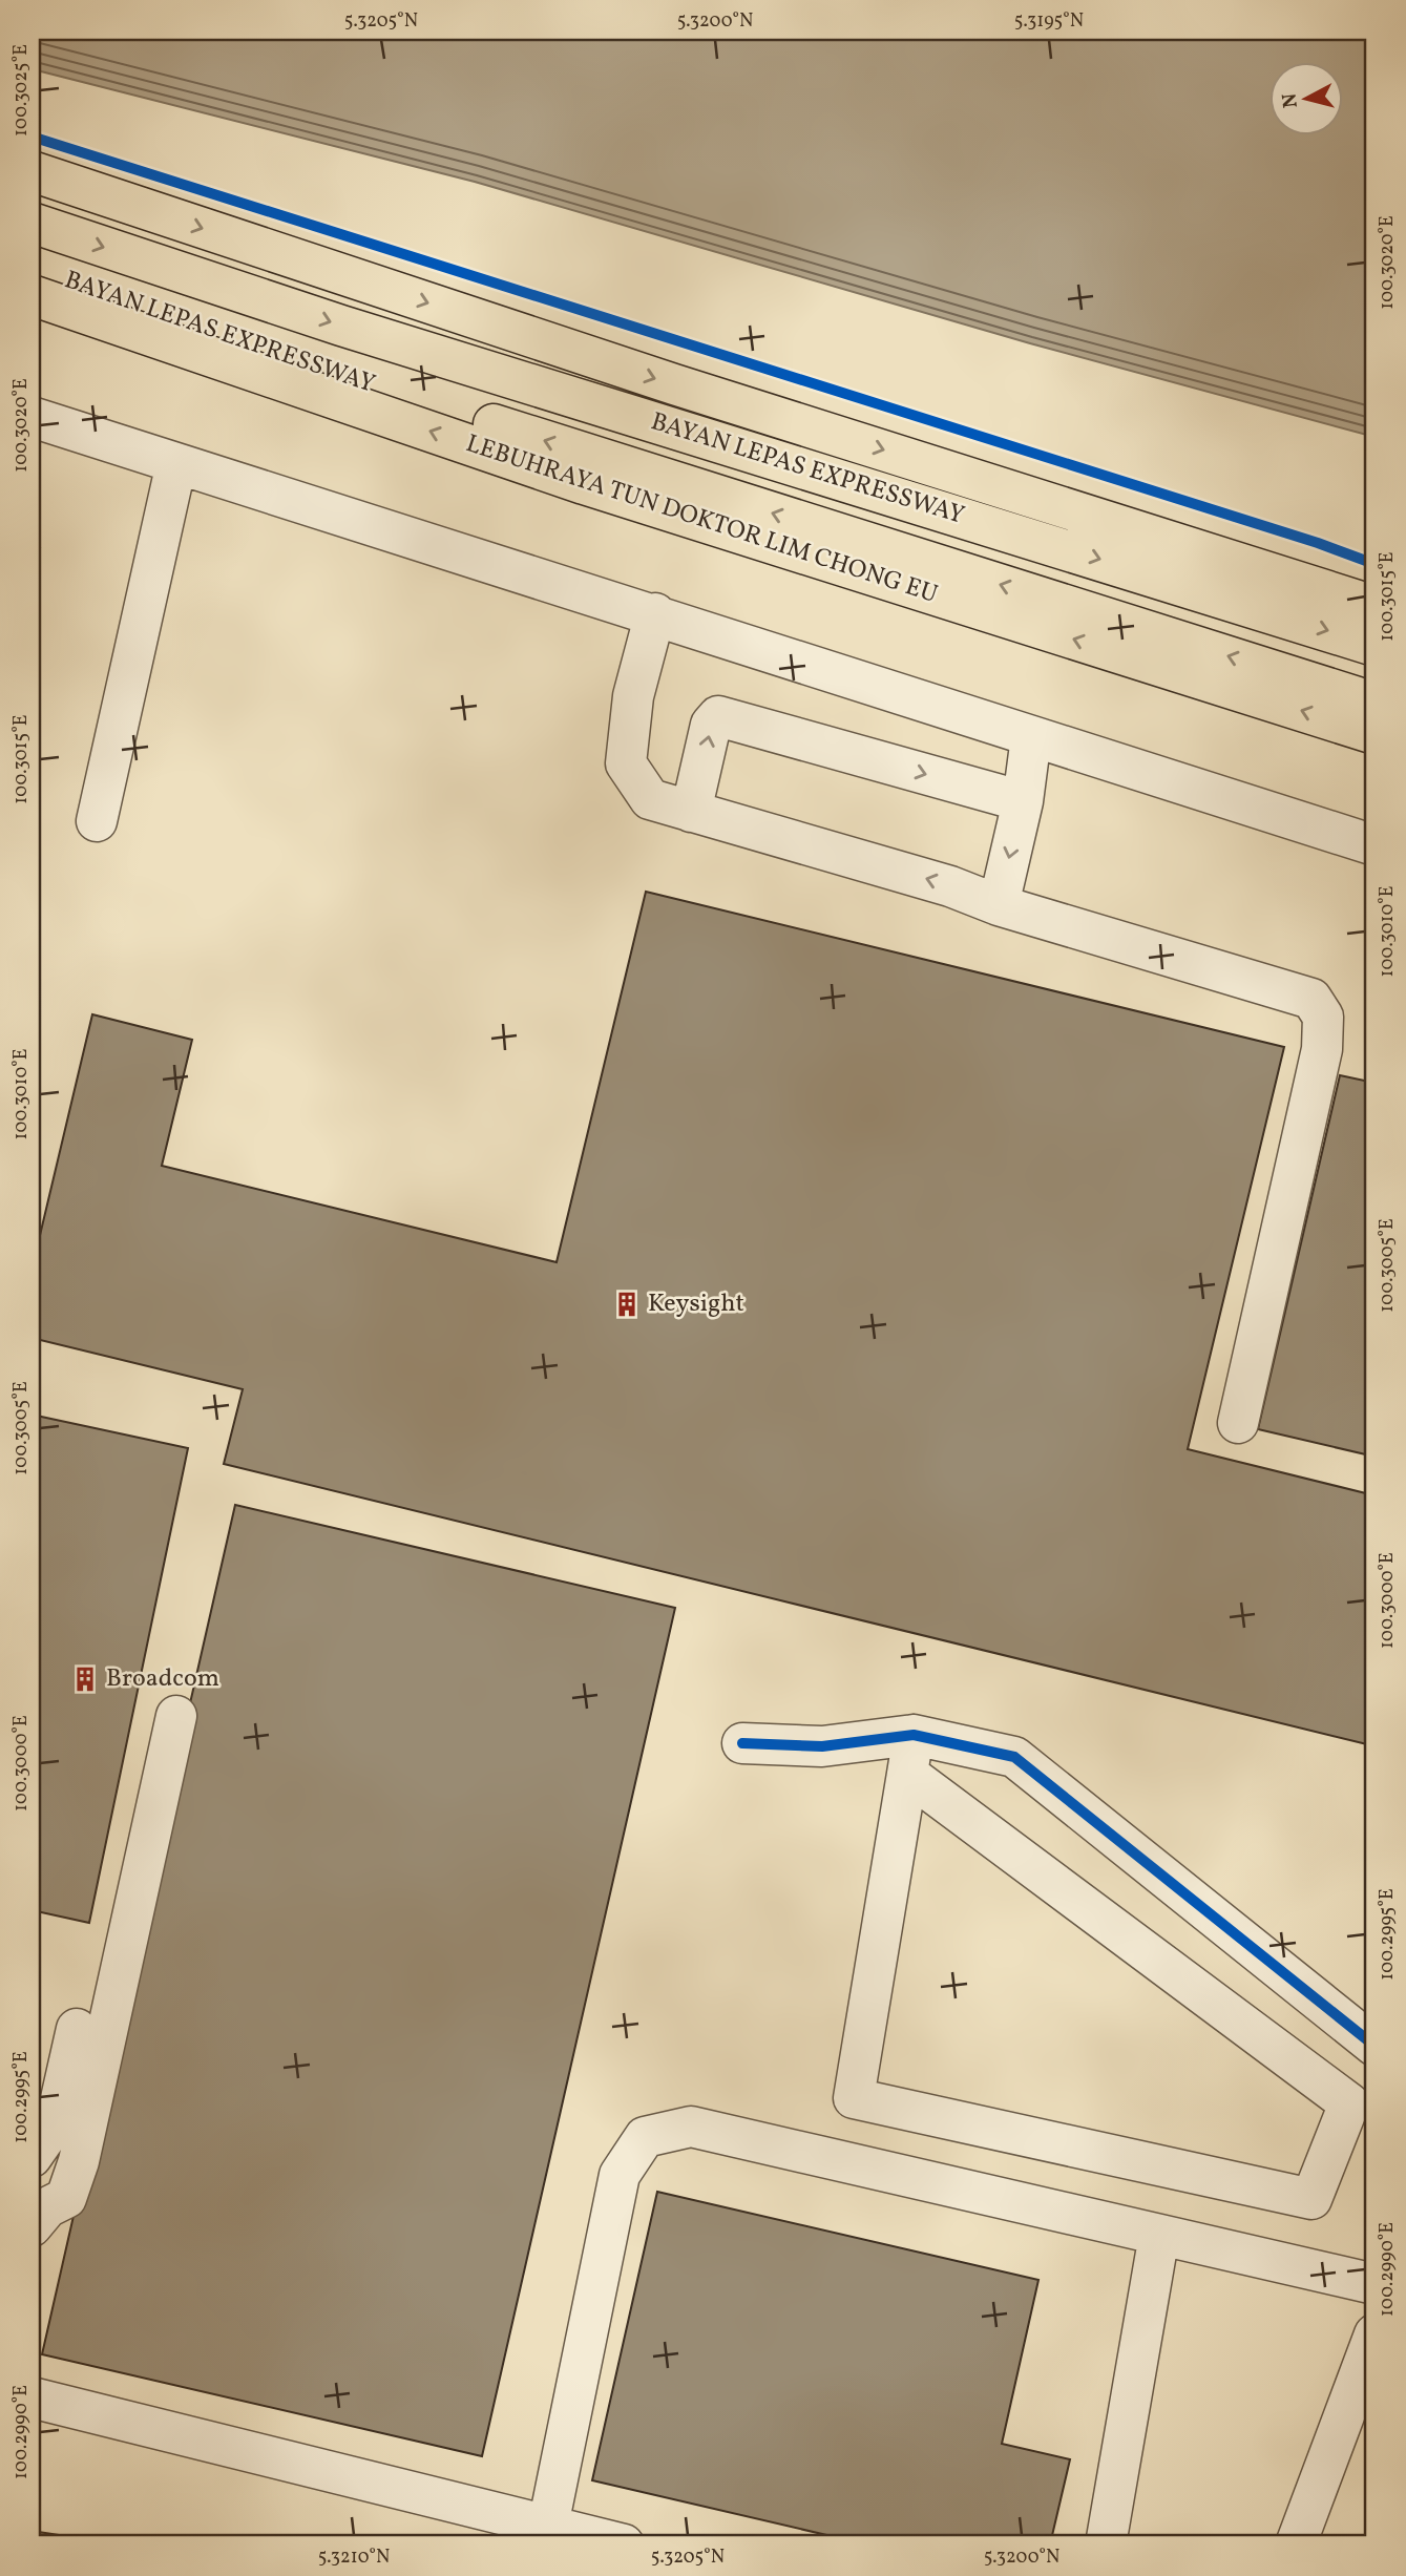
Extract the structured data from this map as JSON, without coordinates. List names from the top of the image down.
{
  "streets": {
    "highway": ["BAYAN LEPAS EXPRESSWAY", "LEBUHRAYA TUN DOKTOR LIM CHONG EU"]
  },
  "places": {
    "building": ["Keysight", "Broadcom"]
  },
  "north": "left",
  "coordinates": [
    "5.3205°N",
    "5.3200°N",
    "5.3195°N",
    "100.3025°E",
    "100.3020°E",
    "100.3015°E",
    "100.3010°E",
    "100.3005°E",
    "100.3000°E",
    "100.2995°E",
    "100.2990°E",
    "5.3210°N"
  ]
}
